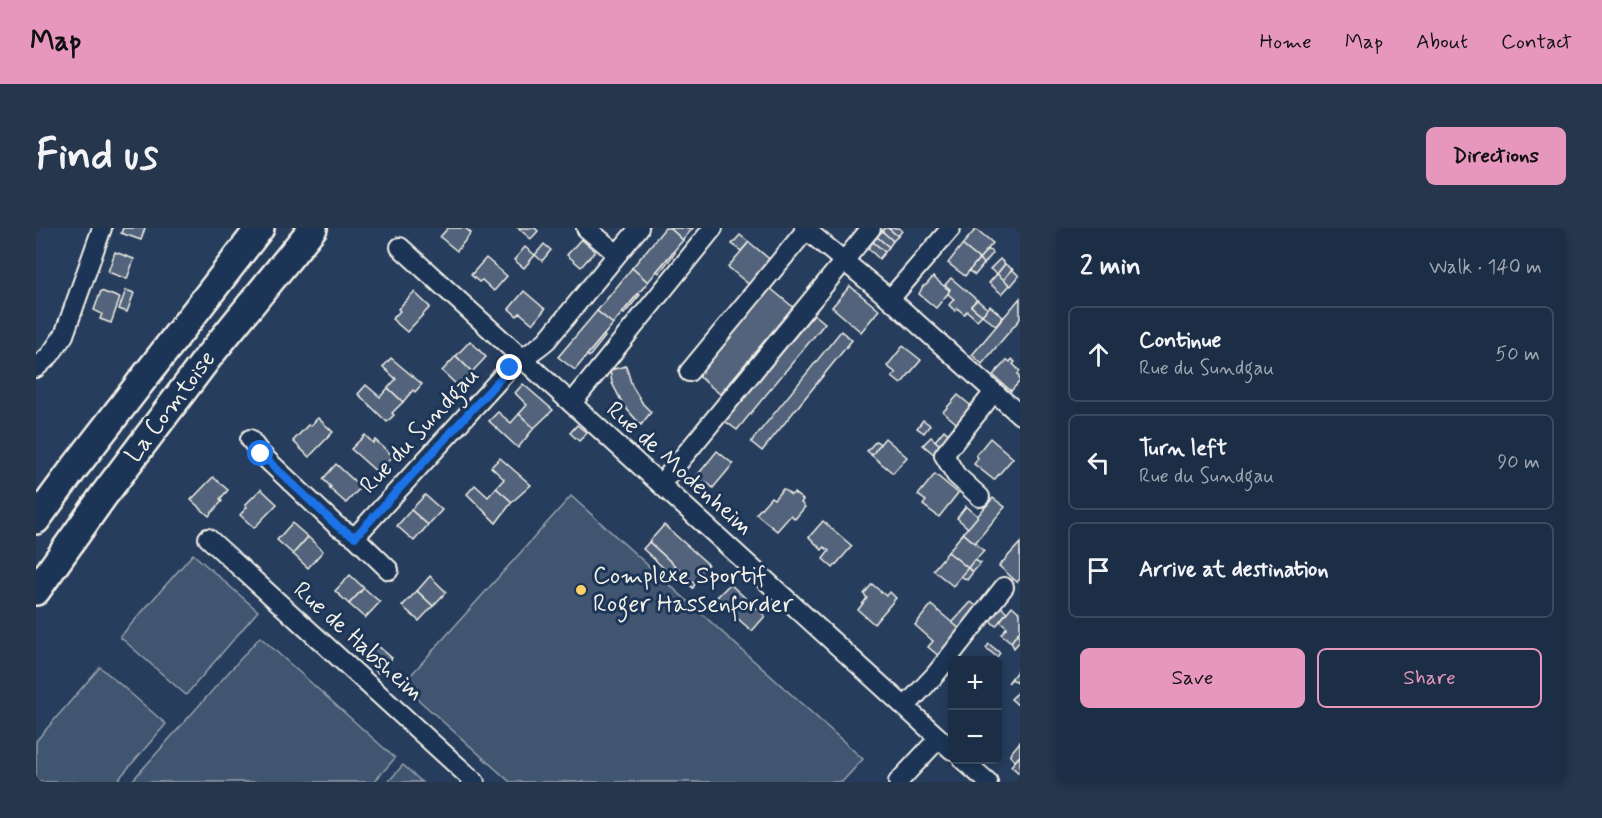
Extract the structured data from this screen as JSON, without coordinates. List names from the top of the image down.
{
  "streets": {
    "highway": ["La Comtoise"],
    "street": ["Rue du Sundgau", "Rue de Modenheim", "Rue de Habsheim"]
  },
  "crossings": [
    ["Rue du Sundgau", "Rue de Modenheim"]
  ],
  "places": ["Complexe Sportif Roger Hassenforder"],
  "page": {
    "header": "Map",
    "nav": [
      "Home",
      "Map",
      "About",
      "Contact"
    ],
    "buttons": [
      "Directions",
      ["Save", "Share"]
    ],
    "title": "Find us",
    "heading": ["2 min", "Walk · 140 m"],
    "list": [
      ["Continue", "Rue du Sundgau", "50 m"],
      ["Turn left", "Rue du Sundgau", "90 m"],
      "Arrive at destination"
    ],
    "map_buttons": ["+", "−"]
  }
}
